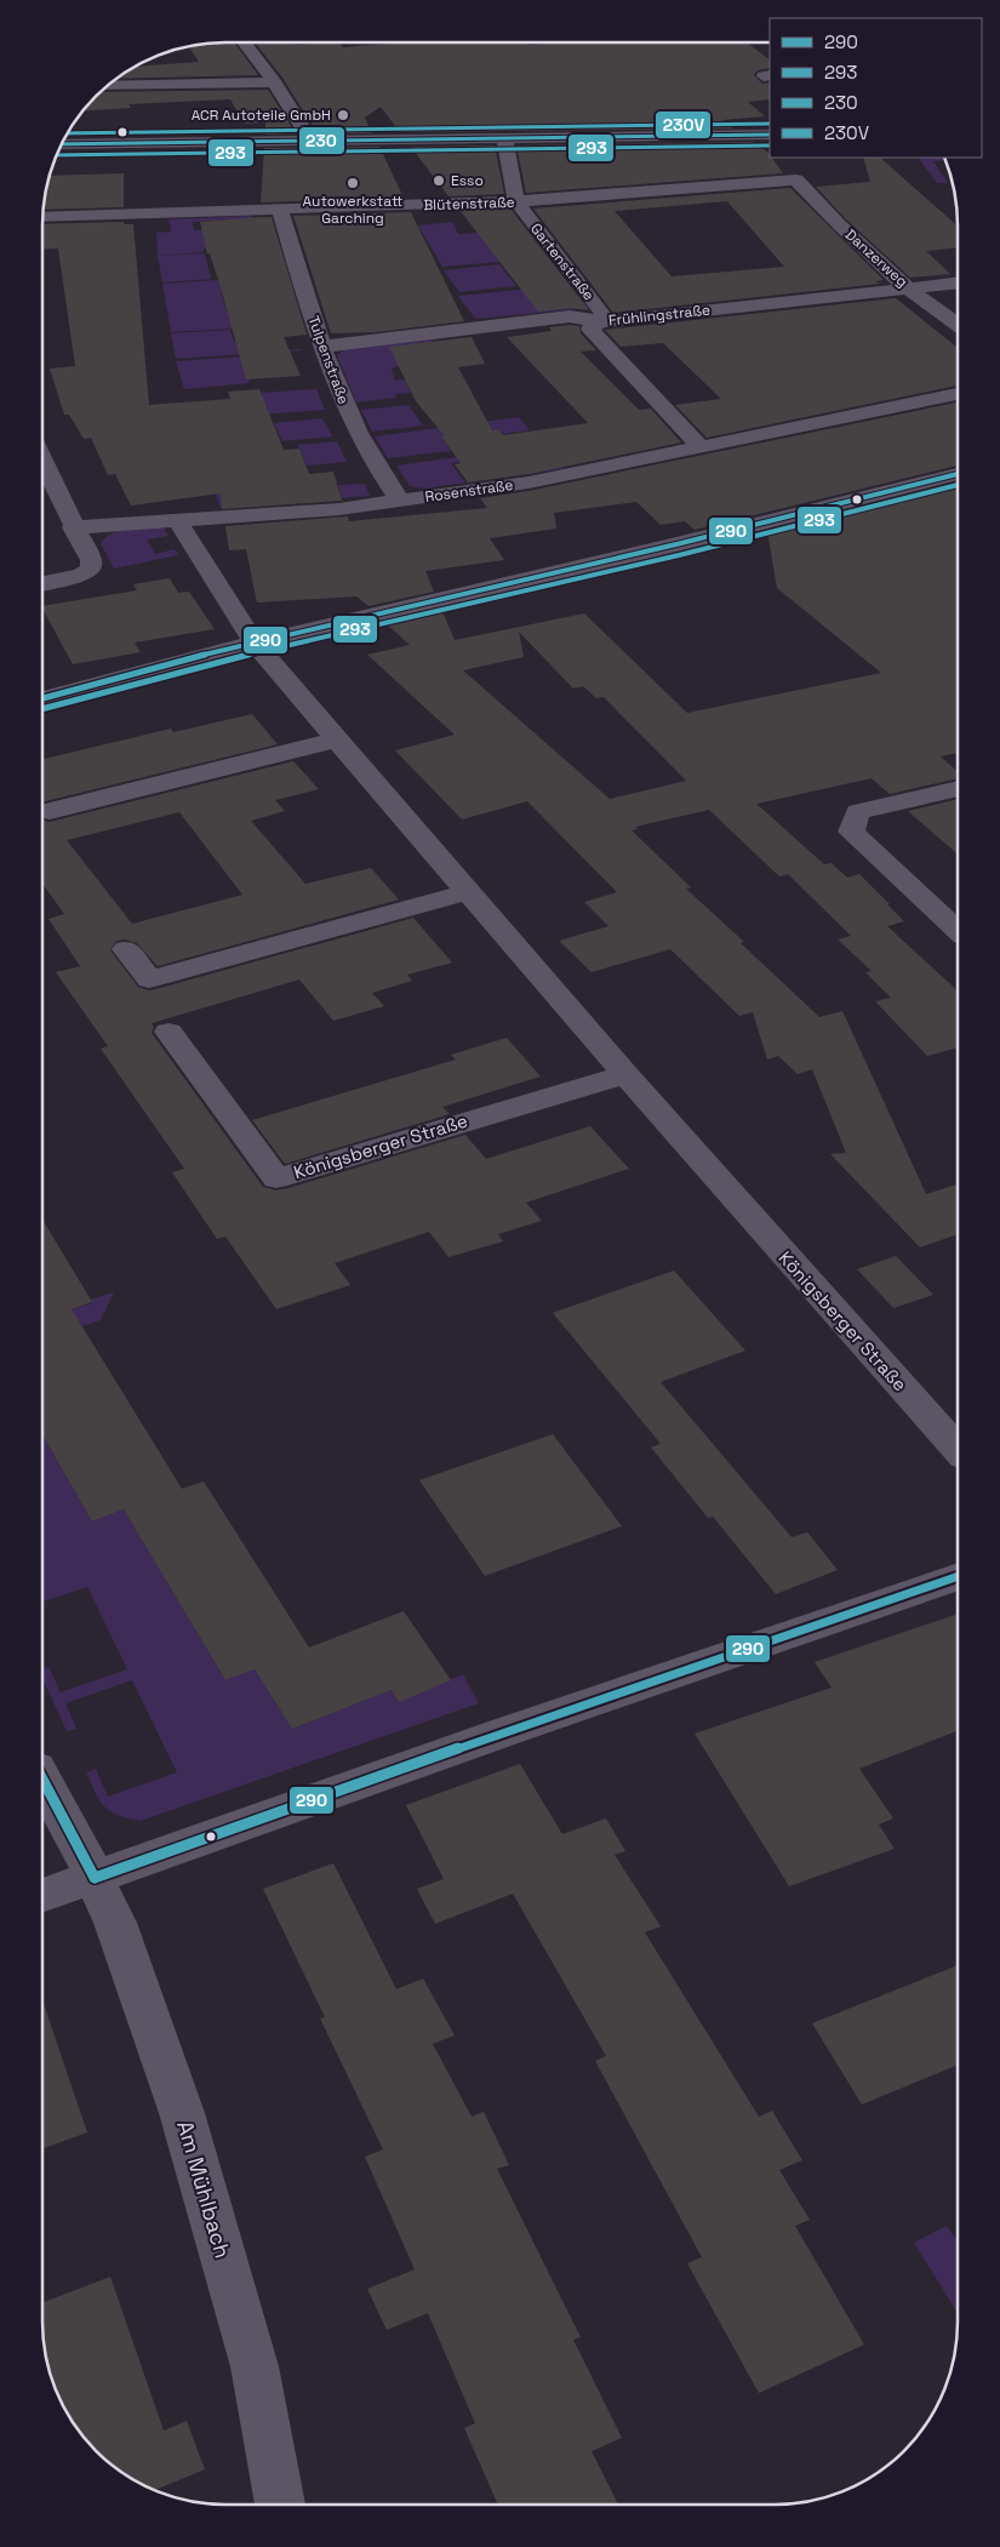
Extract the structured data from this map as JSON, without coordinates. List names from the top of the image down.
{
  "streets": {
    "street": [
      "Blütenstraße",
      "Danzerweg",
      "Gartenstraße",
      "Frühlingstraße",
      "Tulpenstraße",
      "Rosenstraße",
      "Königsberger Straße",
      "Am Mühlbach"
    ]
  },
  "crossings": [
    ["Blütenstraße", "Danzerweg"],
    ["Blütenstraße", "Gartenstraße"],
    ["Blütenstraße", "Tulpenstraße"],
    ["Danzerweg", "Frühlingstraße"],
    ["Gartenstraße", "Frühlingstraße"],
    ["Gartenstraße", "Rosenstraße"],
    ["Frühlingstraße", "Tulpenstraße"],
    ["Tulpenstraße", "Rosenstraße"],
    ["Rosenstraße", "Königsberger Straße"]
  ],
  "places": ["ACR Autoteile GmbH", "Esso", "Autowerkstatt Garching"],
  "lines": [
    "transit line 230V",
    "transit line 230",
    "transit line 293",
    "transit line 290"
  ],
  "legend": [
    "290",
    "293",
    "230",
    "230V"
  ]
}
